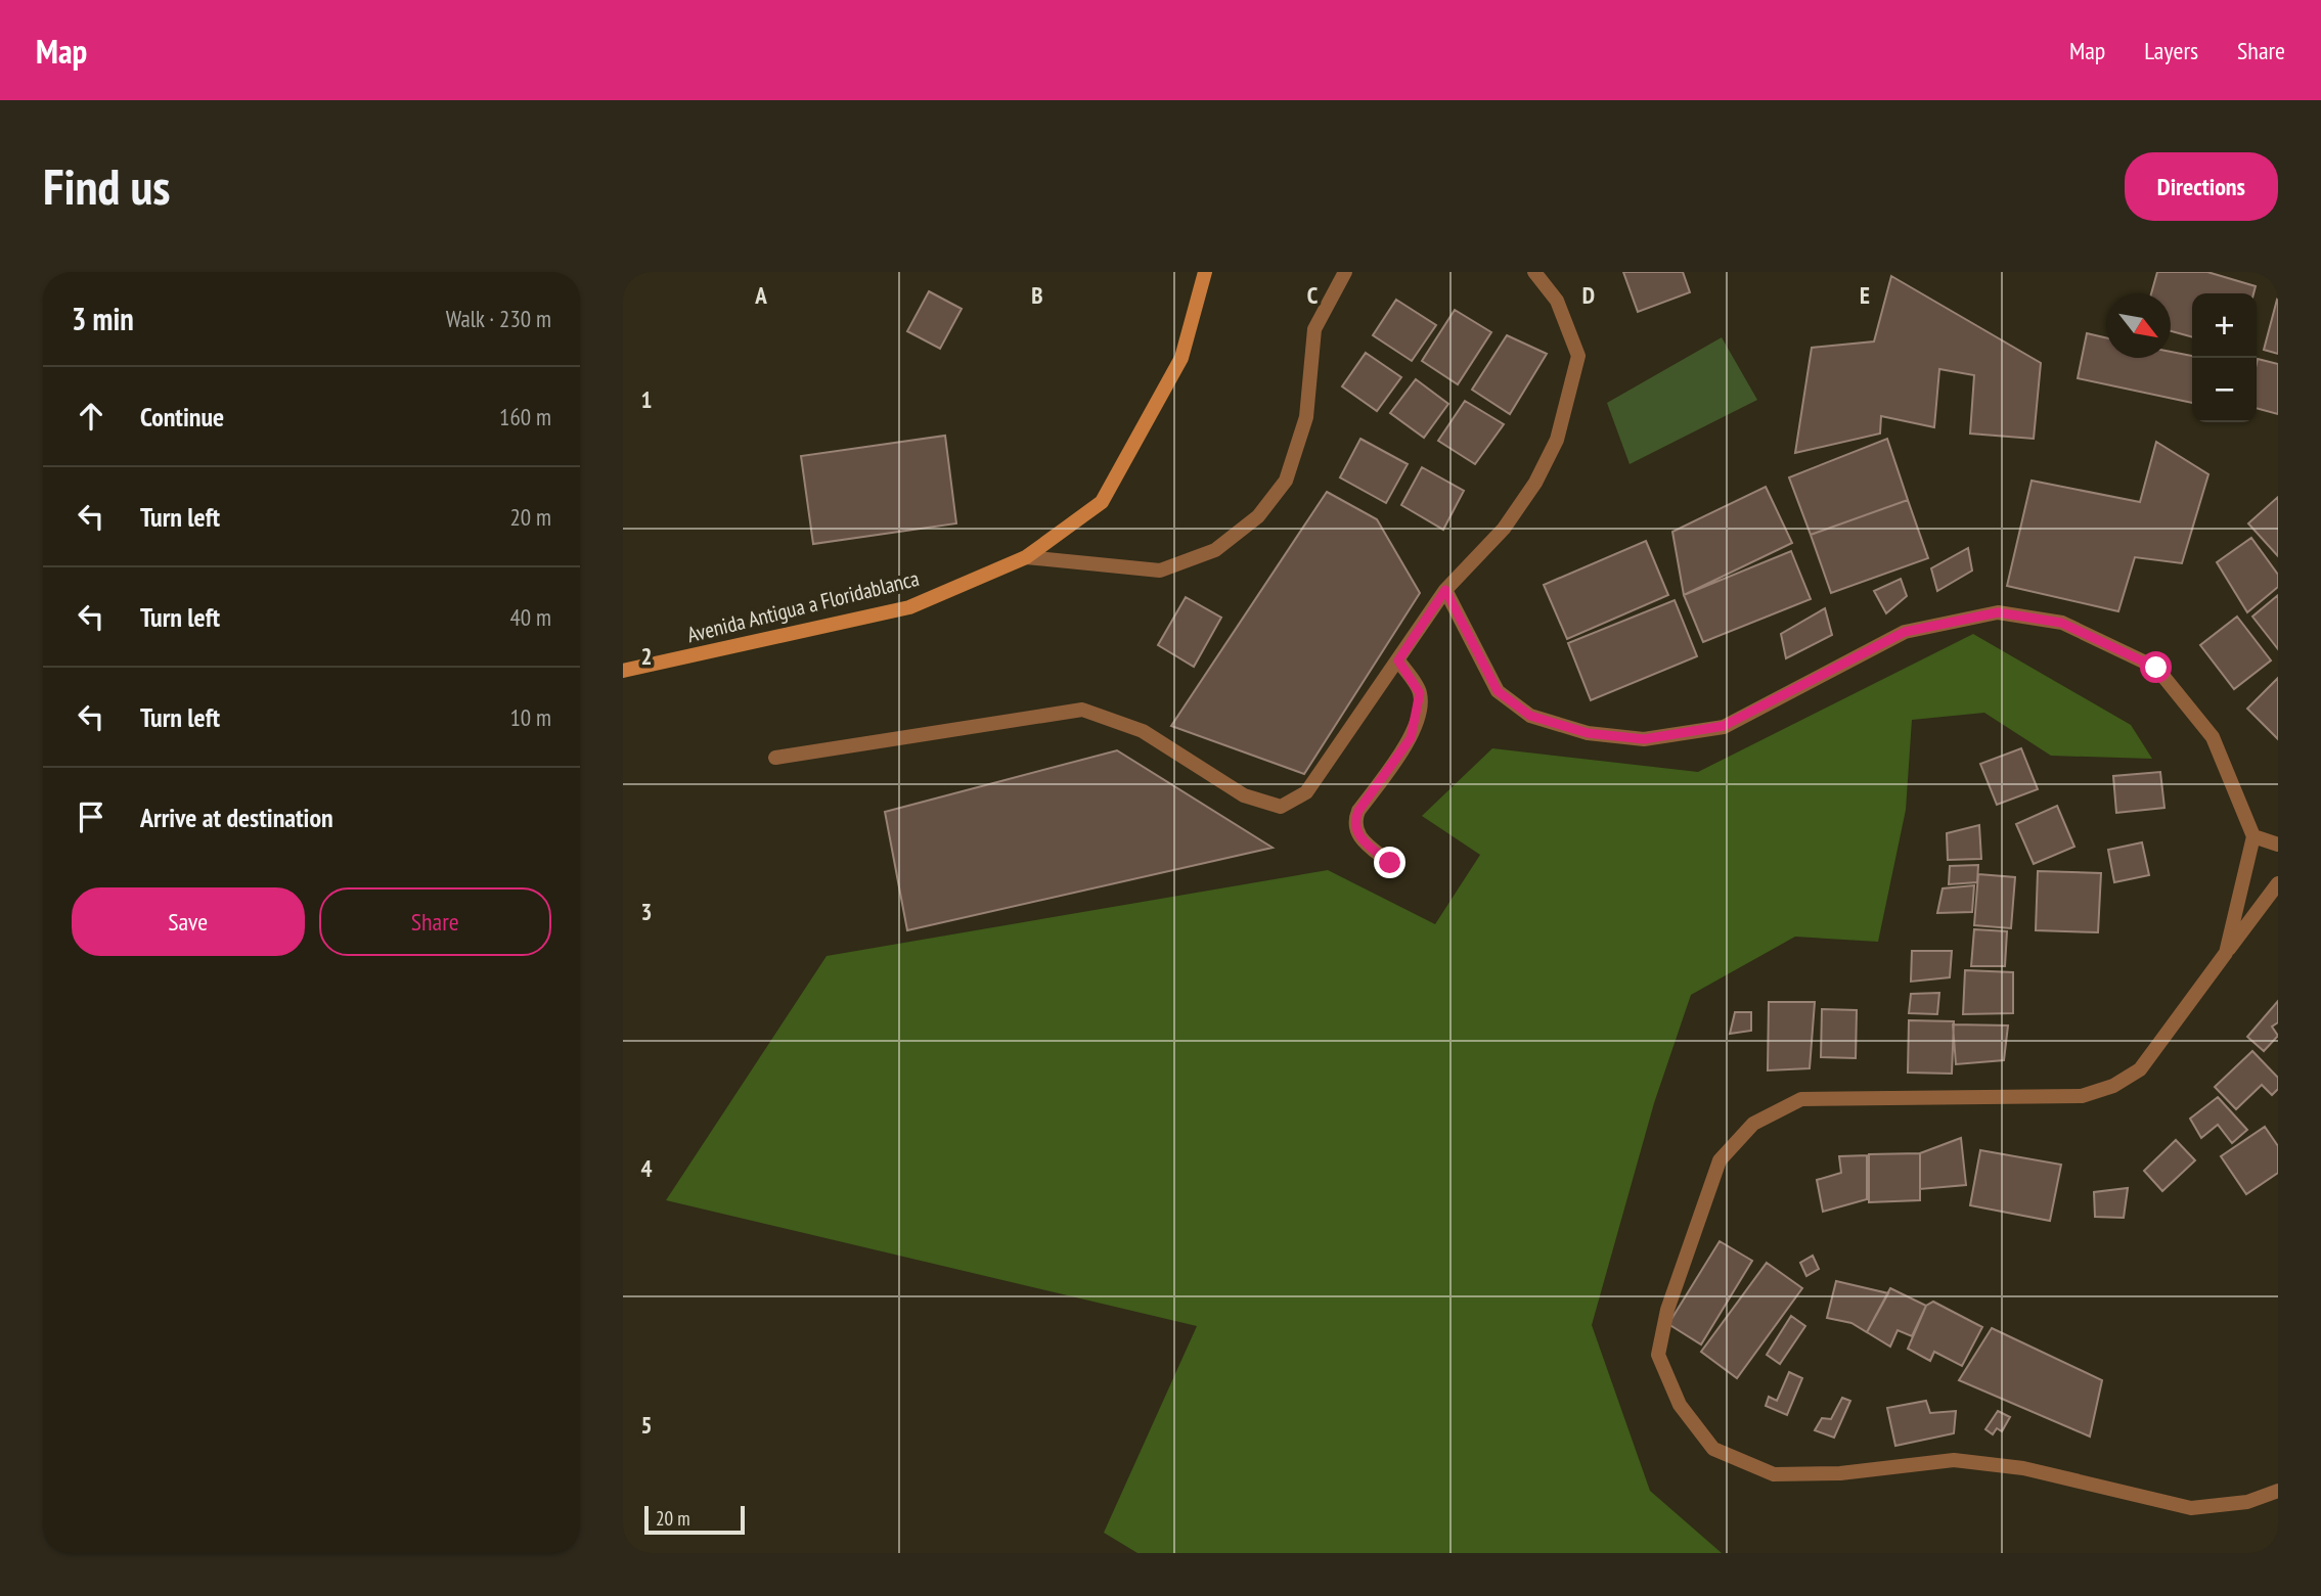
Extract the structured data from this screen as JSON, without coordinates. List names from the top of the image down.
{
  "streets": {
    "street": ["Avenida Antigua a Floridablanca"]
  },
  "scale_bar": "20 m",
  "north": "bottom right",
  "page": {
    "header": "Map",
    "nav": ["Map", "Layers", "Share"],
    "buttons": [
      "Directions",
      ["Save", "Share"]
    ],
    "title": "Find us",
    "heading": ["3 min", "Walk · 230 m"],
    "map_buttons": ["+", "−"],
    "list": [
      ["Continue", "160 m"],
      ["Turn left", "20 m"],
      ["Turn left", "40 m"],
      ["Turn left", "10 m"],
      "Arrive at destination"
    ],
    "scale": "20 m"
  },
  "grid": {
    "columns": [
      "A",
      "B",
      "C",
      "D",
      "E"
    ],
    "rows": [
      "1",
      "2",
      "3",
      "4",
      "5"
    ]
  }
}
